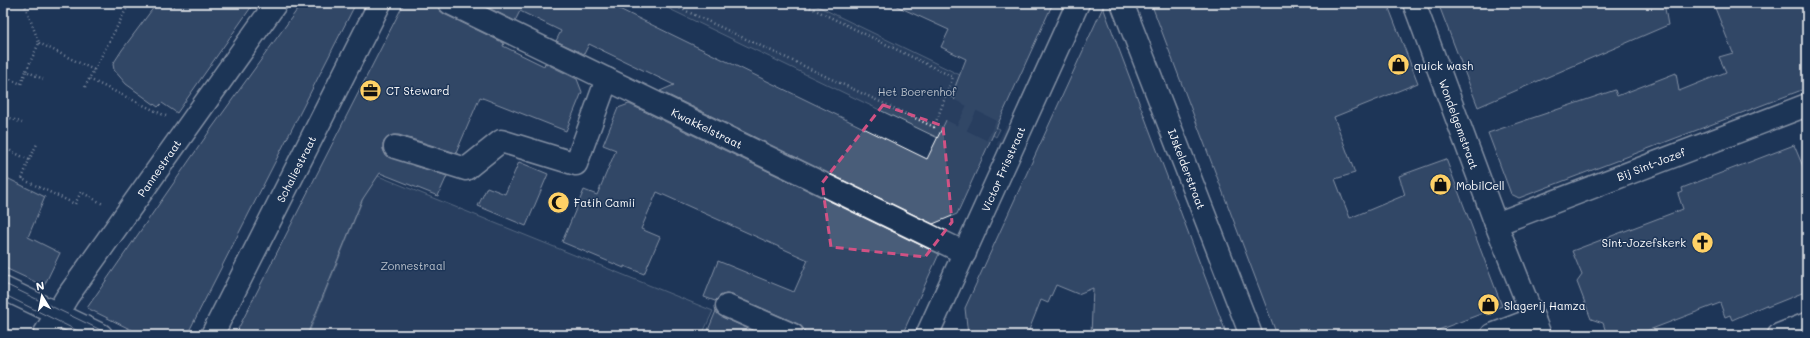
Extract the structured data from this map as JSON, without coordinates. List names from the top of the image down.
{
  "streets": {
    "street": [
      "Wondelgemstraat",
      "Kwakkelstraat",
      "Bij Sint-Jozef",
      "Pannestraat",
      "Schaliestraat",
      "Victor Frisstraat",
      "IJskelderstraat"
    ]
  },
  "crossings": [
    ["Wondelgemstraat", "Bij Sint-Jozef"],
    ["Kwakkelstraat", "Victor Frisstraat"]
  ],
  "parks": ["Het Boerenhof", "Zonnestraal"],
  "places": {
    "shop": ["quick wash", "MobilCell", "Slagerij Hamza"],
    "office": ["CT Steward"],
    "mosque": ["Fatih Camii"],
    "church": ["Sint-Jozefskerk"]
  },
  "north": "top"
}
